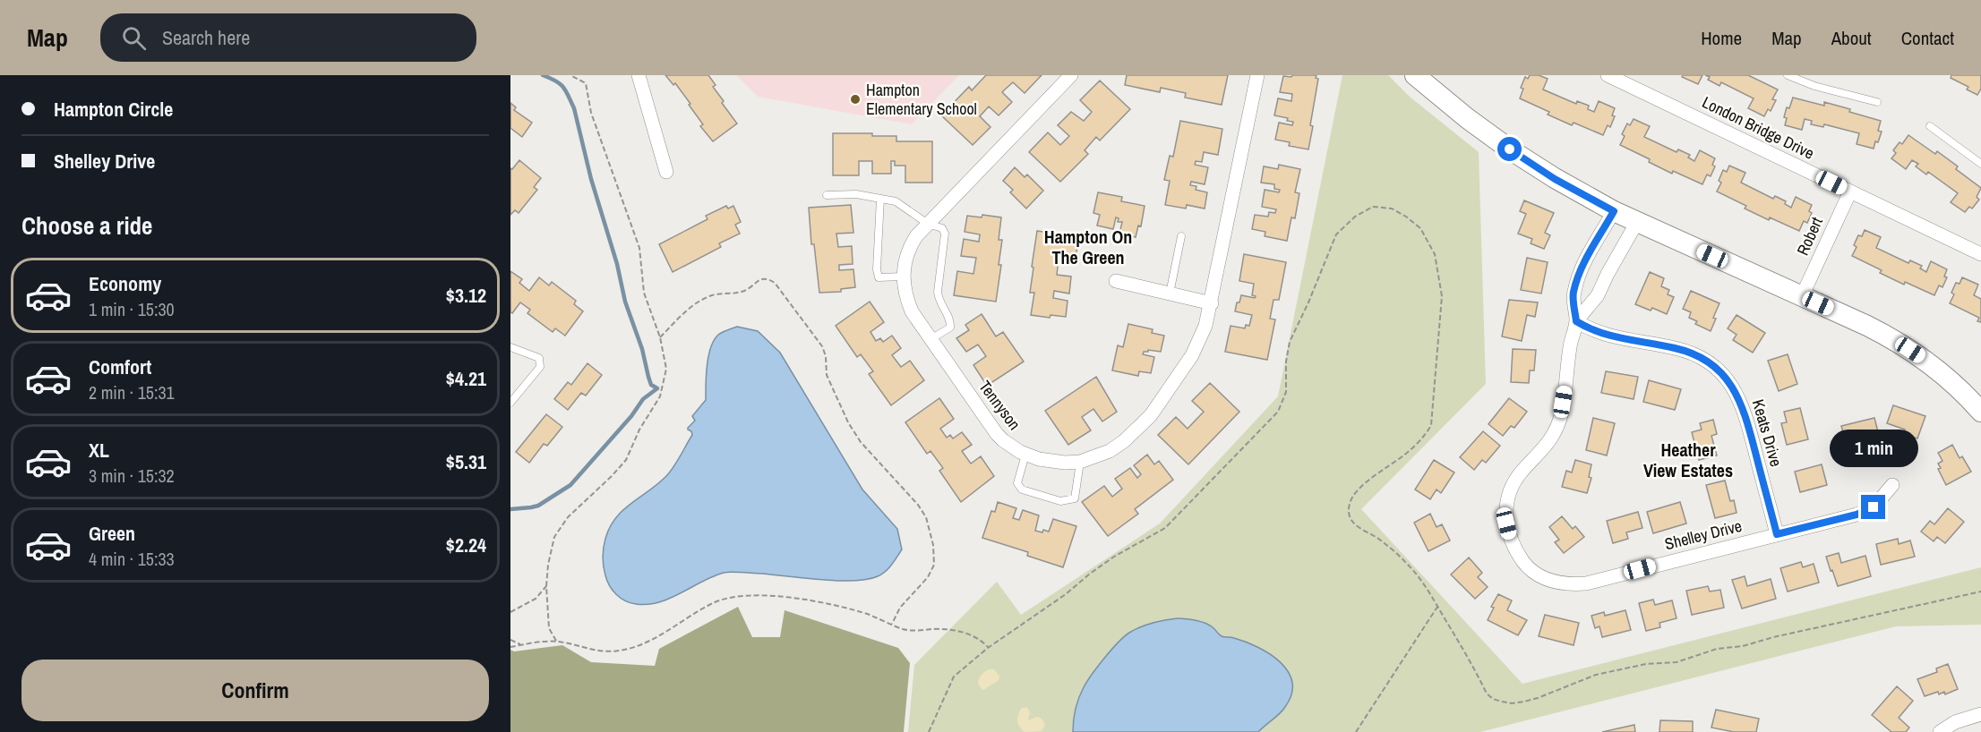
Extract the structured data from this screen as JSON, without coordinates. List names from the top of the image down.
{
  "streets": {
    "street": [
      "London Bridge Drive",
      "Robert",
      "Tennyson",
      "Keats Drive",
      "Shelley Drive"
    ]
  },
  "crossings": [
    ["London Bridge Drive", "Robert"],
    ["Keats Drive", "Shelley Drive"]
  ],
  "districts": ["Hampton On The Green", "Heather View Estates"],
  "places": ["Hampton Elementary School"],
  "page": {
    "header": "Map",
    "search": "Search here",
    "nav": [
      "Home",
      "Map",
      "About",
      "Contact"
    ],
    "banner": ["Hampton Circle", "Shelley Drive"],
    "heading": "Choose a ride",
    "list": [
      {
        "name": "Economy",
        "note": "1 min · 15:30",
        "value": "$3.12"
      },
      {
        "name": "Comfort",
        "note": "2 min · 15:31",
        "value": "$4.21"
      },
      {
        "name": "XL",
        "note": "3 min · 15:32",
        "value": "$5.31"
      },
      {
        "name": "Green",
        "note": "4 min · 15:33",
        "value": "$2.24"
      }
    ],
    "bubble": "1 min",
    "buttons": "Confirm"
  }
}
